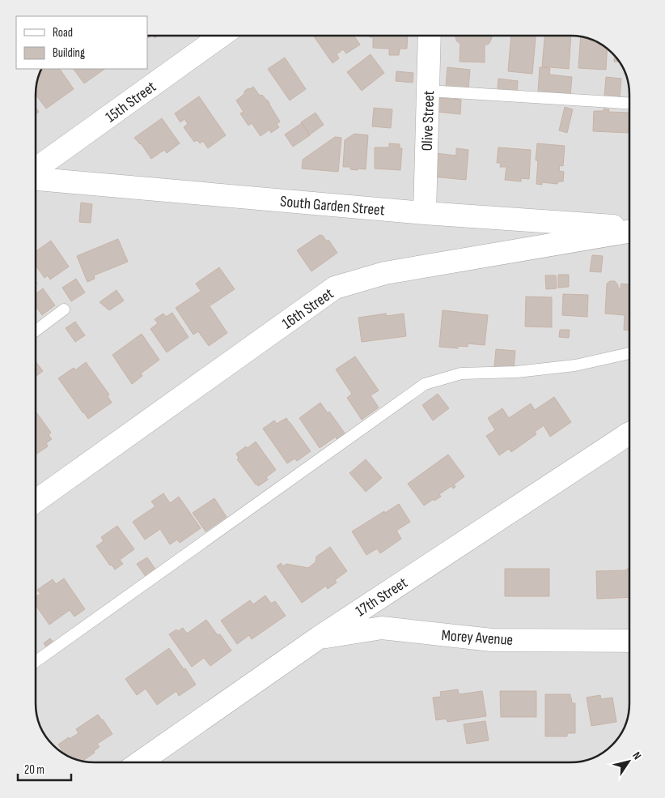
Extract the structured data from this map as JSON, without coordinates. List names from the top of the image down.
{
  "streets": {
    "street": [
      "15th Street",
      "Olive Street",
      "South Garden Street",
      "16th Street",
      "17th Street",
      "Morey Avenue"
    ]
  },
  "crossings": [
    ["Olive Street", "South Garden Street"],
    ["17th Street", "Morey Avenue"]
  ],
  "legend": ["Road", "Building"],
  "scale_bar": "20 m",
  "north": "top right"
}
